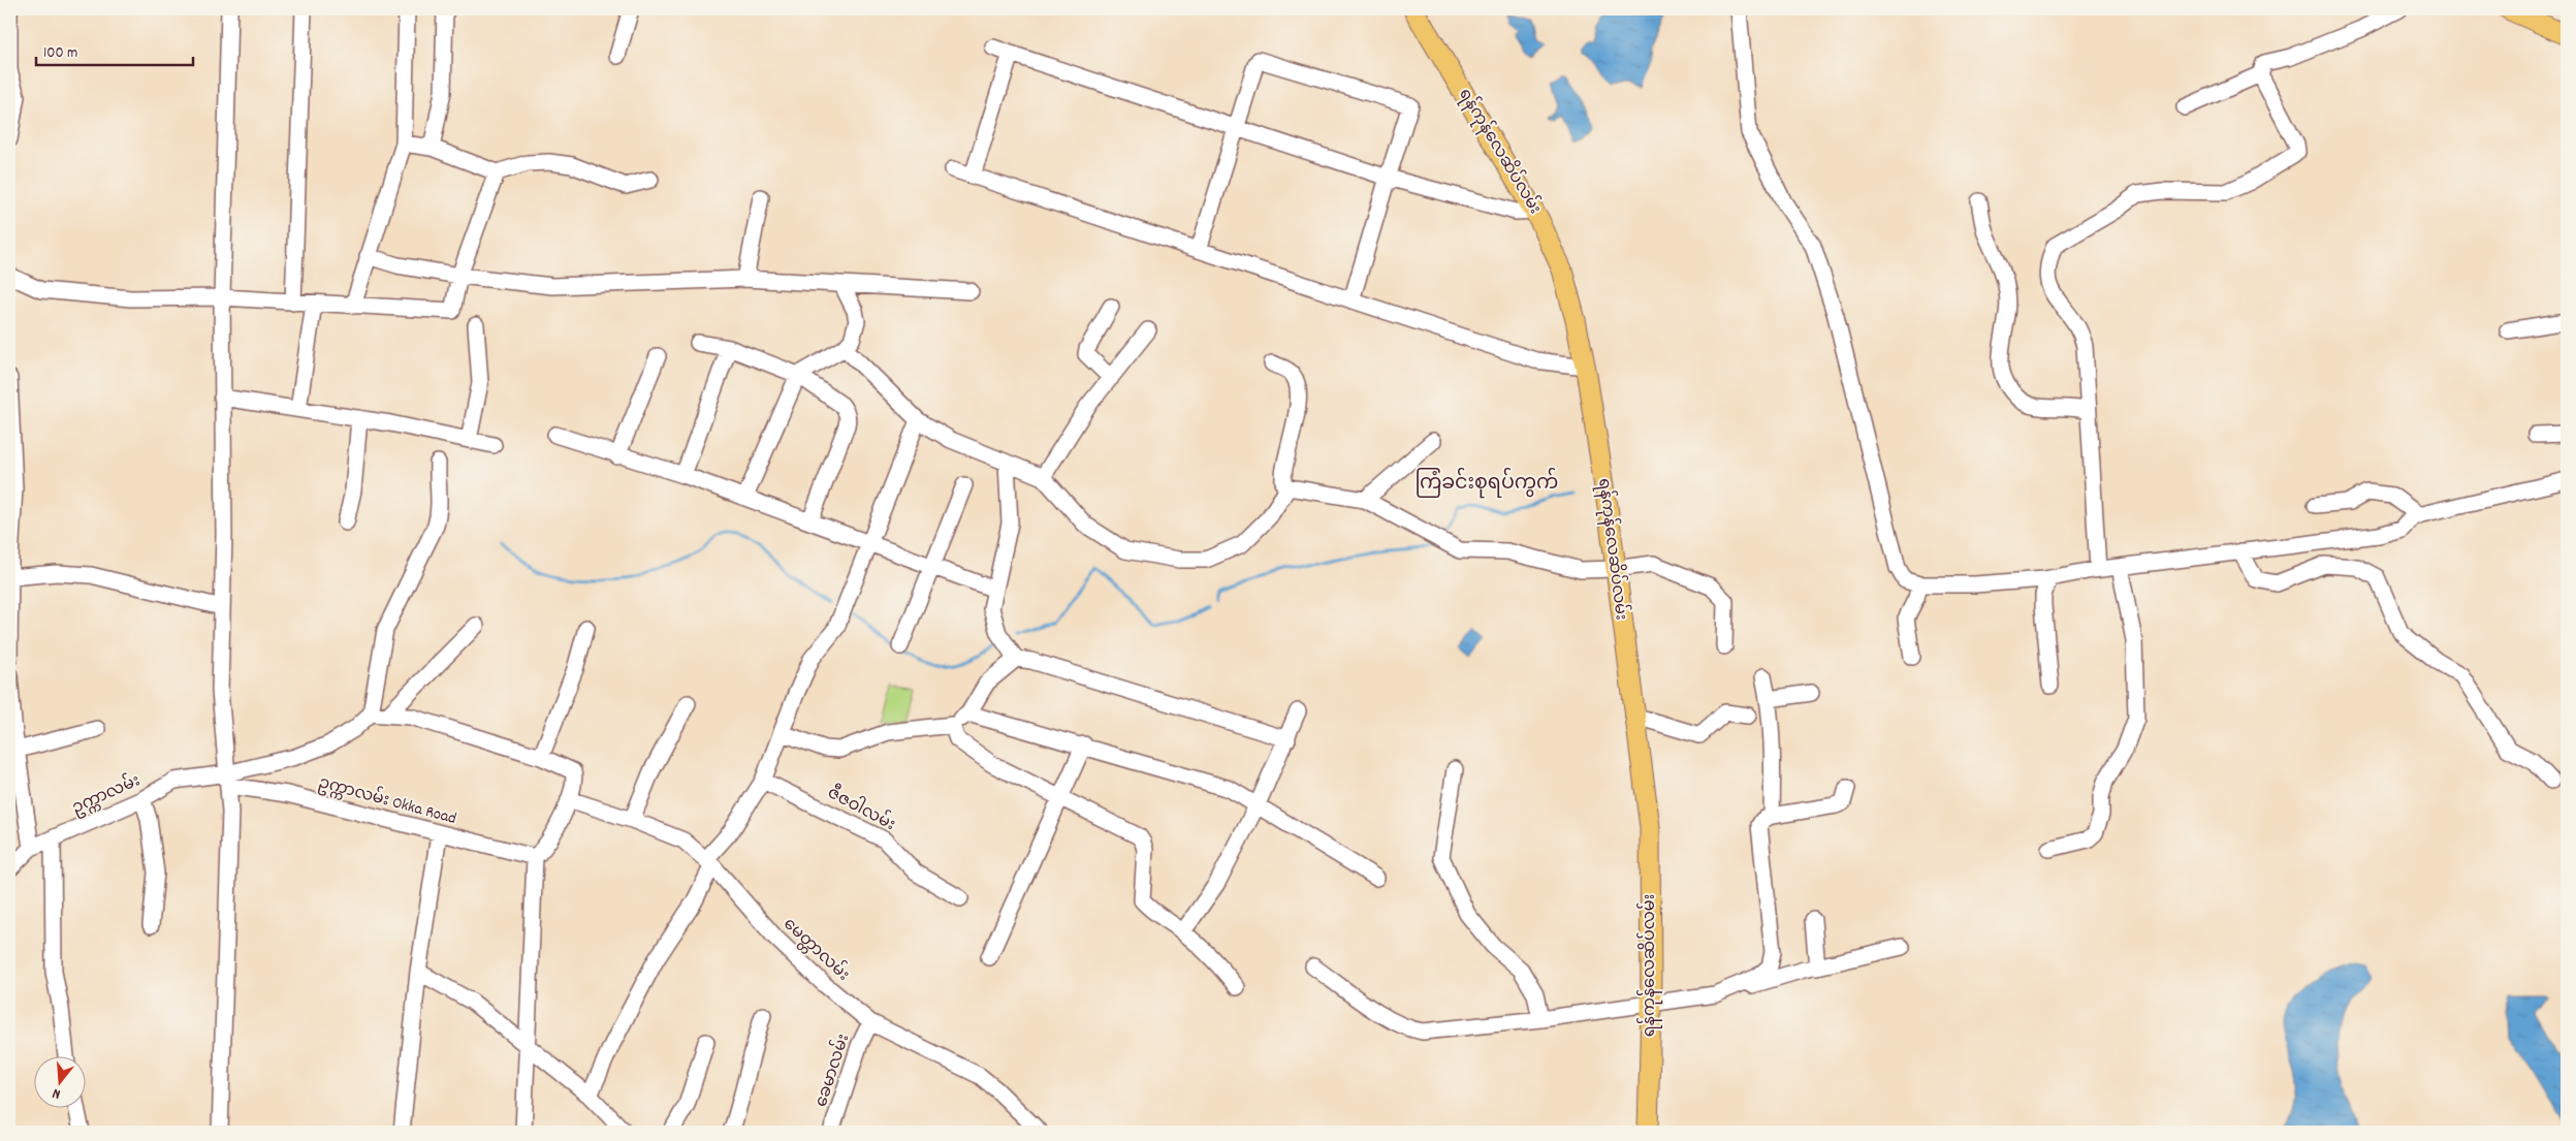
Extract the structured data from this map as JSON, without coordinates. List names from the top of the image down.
{
  "streets": {
    "main road": ["ရန်ကုန်လေဆိပ်လမ်း"],
    "street": [
      "ဥက္ကာလမ်း",
      "ဥက္ကာလမ်း Okka Road",
      "ဇီဇဝါလမ်း",
      "မေတ္တာလမ်း",
      "ခေမာလမ်း"
    ]
  },
  "crossings": [
    ["ဥက္ကာလမ်း", "ဥက္ကာလမ်း Okka Road"],
    ["မေတ္တာလမ်း", "ခေမာလမ်း"]
  ],
  "districts": ["ကြံခင်းစုရပ်ကွက်"],
  "scale_bar": "100 m",
  "north": "bottom"
}
